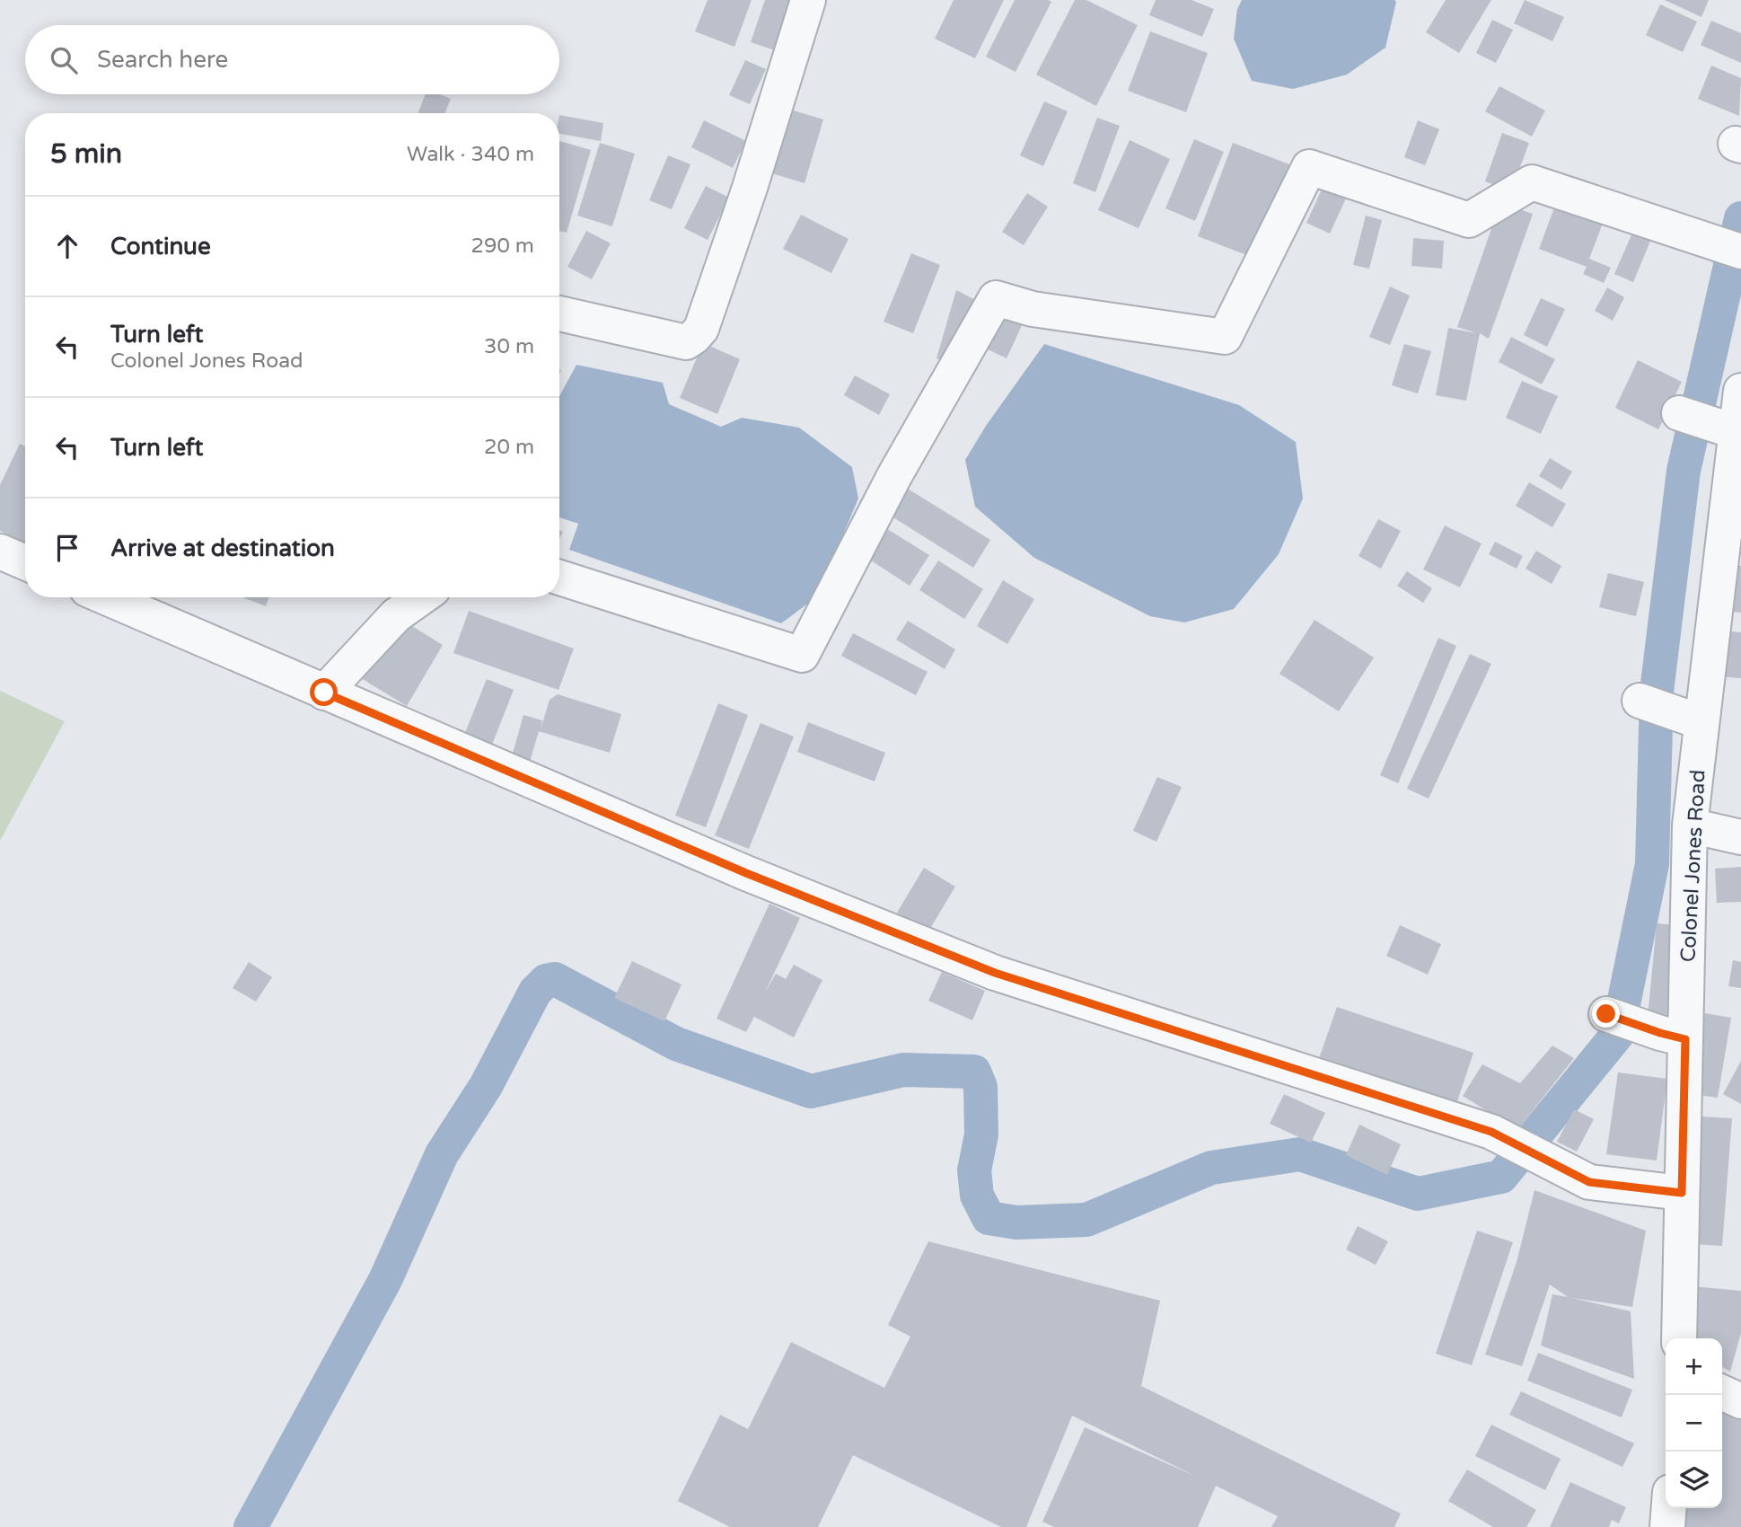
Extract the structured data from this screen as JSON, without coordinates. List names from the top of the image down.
{
  "streets": {
    "street": ["Colonel Jones Road"]
  },
  "page": {
    "search": "Search here",
    "heading": ["5 min", "Walk · 340 m"],
    "list": [
      ["Continue", "290 m"],
      ["Turn left", "Colonel Jones Road", "30 m"],
      ["Turn left", "20 m"],
      "Arrive at destination"
    ],
    "map_buttons": ["+", "−"]
  }
}
